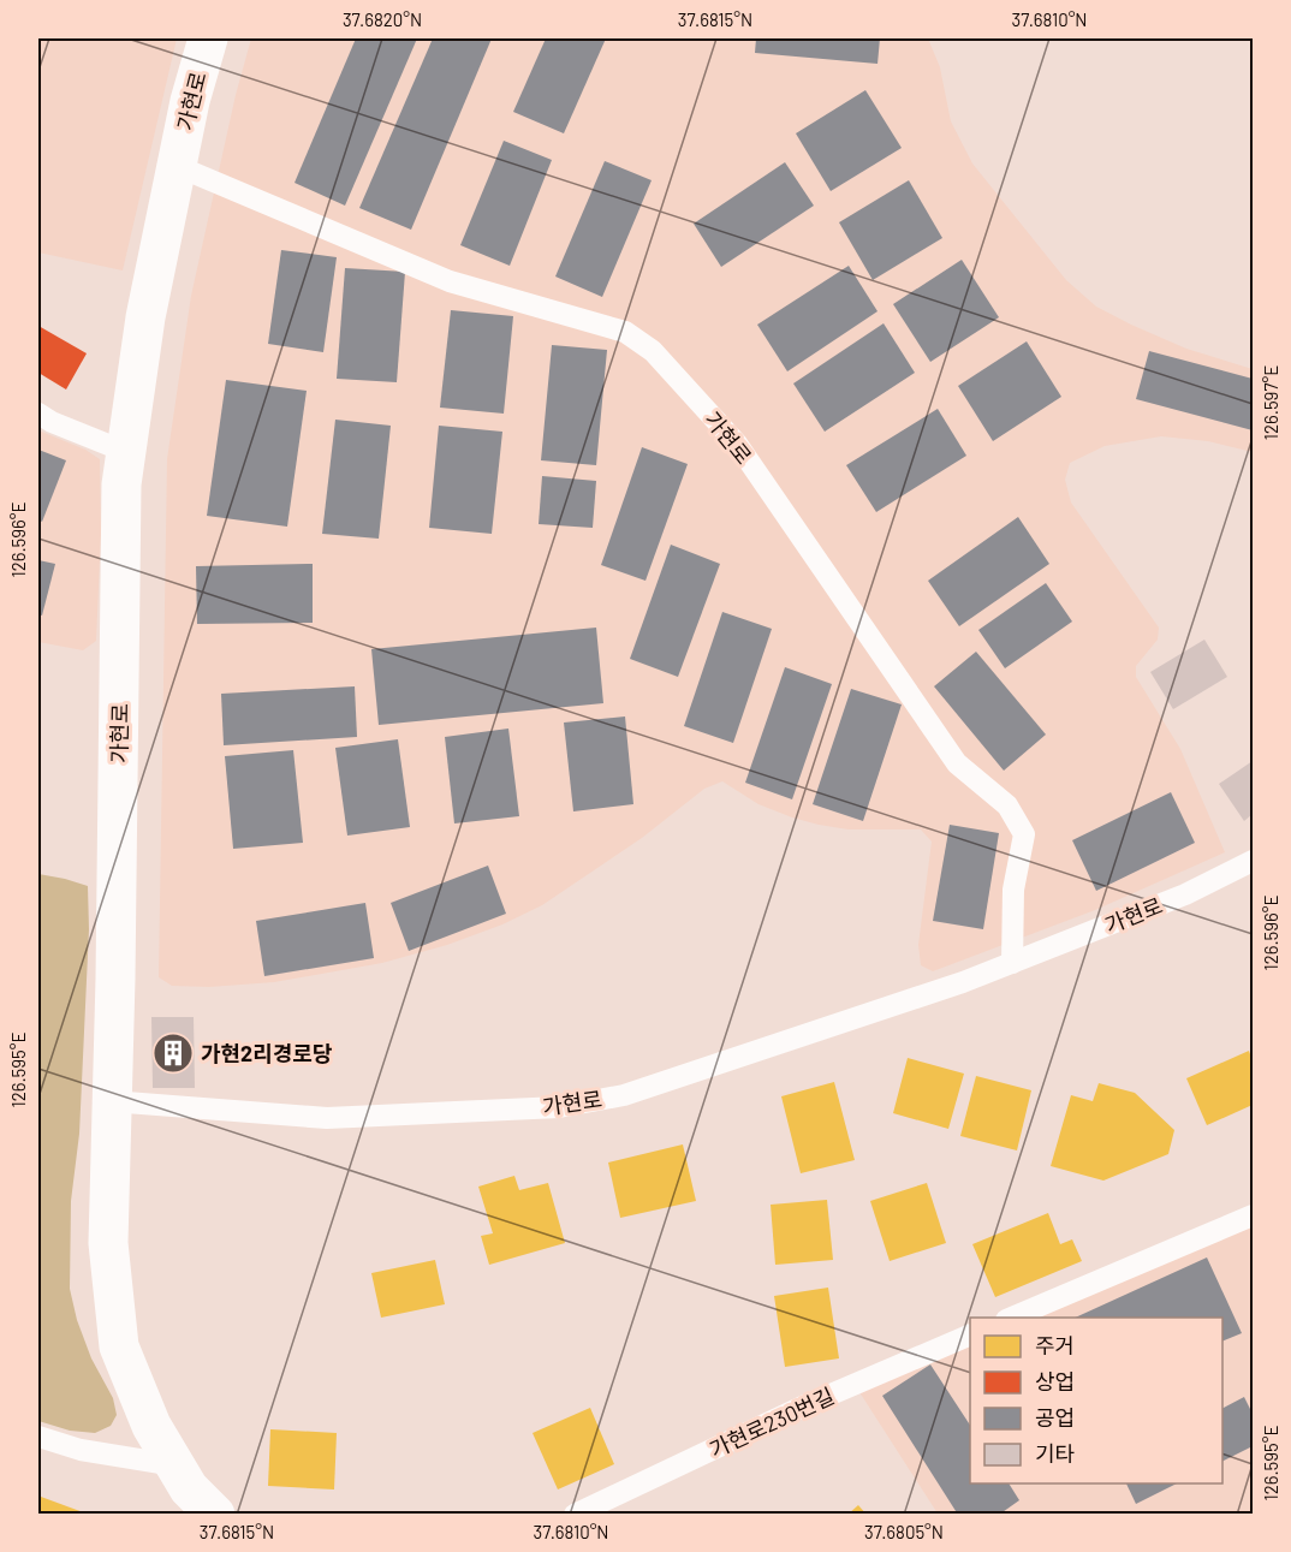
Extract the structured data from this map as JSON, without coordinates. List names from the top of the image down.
{
  "streets": {
    "street": ["가현로"],
    "lane": ["가현로230번길"]
  },
  "places": {
    "building": ["가현2리경로당"]
  },
  "legend": [
    "주거",
    "상업",
    "공업",
    "기타"
  ],
  "coordinates": [
    "37.6820°N",
    "37.6815°N",
    "37.6810°N",
    "126.597°E",
    "126.596°E",
    "126.595°E",
    "37.6805°N"
  ]
}
